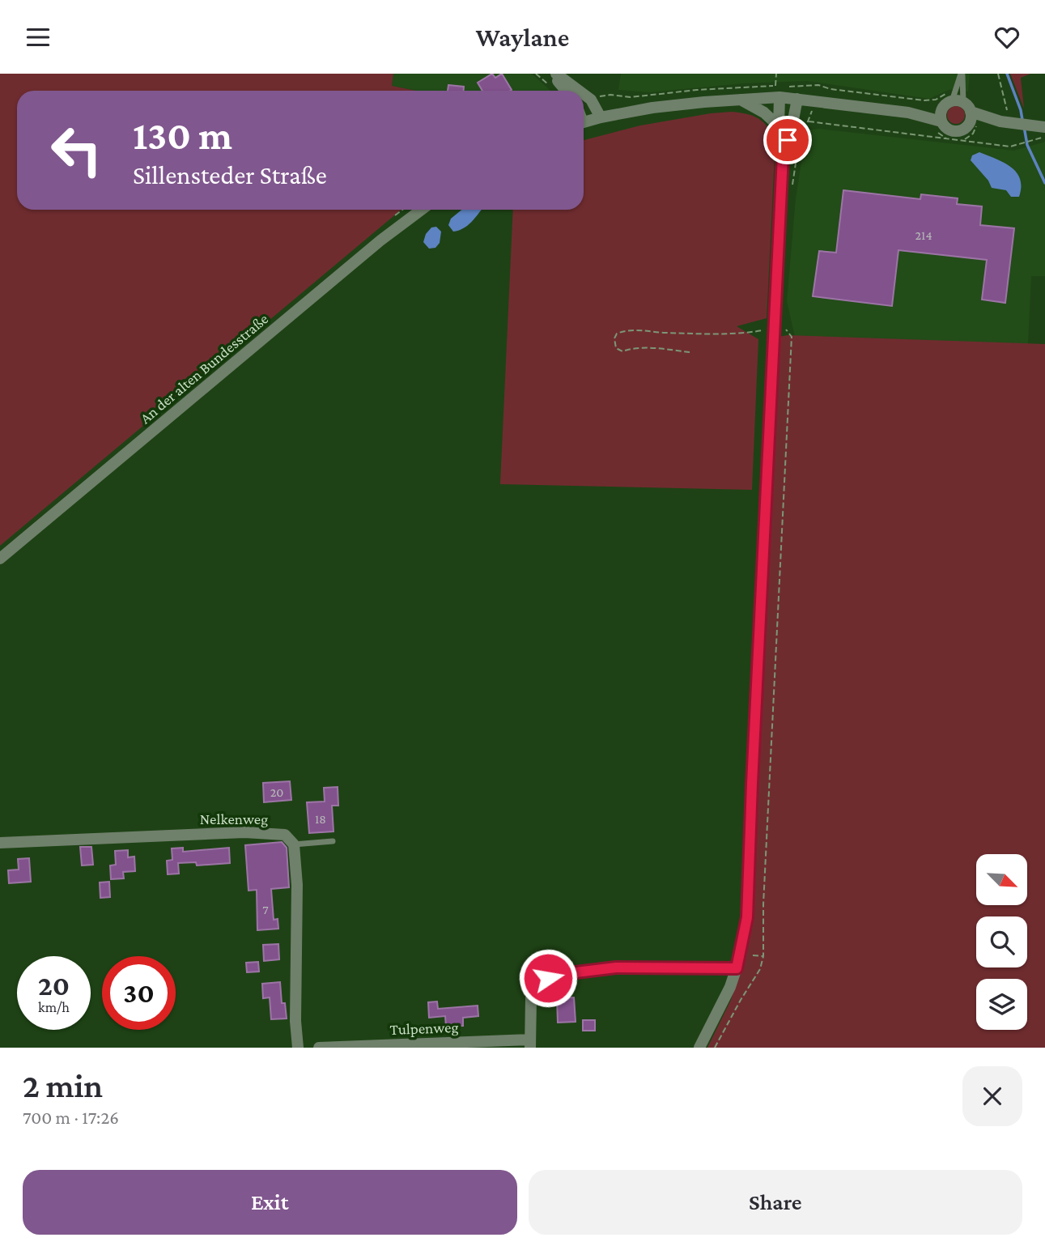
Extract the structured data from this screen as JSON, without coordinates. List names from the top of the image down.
{
  "streets": {
    "street": ["An der alten Bundesstraße", "Nelkenweg", "Tulpenweg"]
  },
  "house_numbers": [
    "214",
    "20",
    "18",
    "7"
  ],
  "north": "bottom right",
  "page": {
    "header": "Waylane",
    "turn": ["130 m", "Sillensteder Straße"],
    "speed": "20 km/h",
    "limit": "30",
    "heading": ["2 min", "700 m · 17:26"],
    "buttons": ["Exit", "Share"]
  }
}
